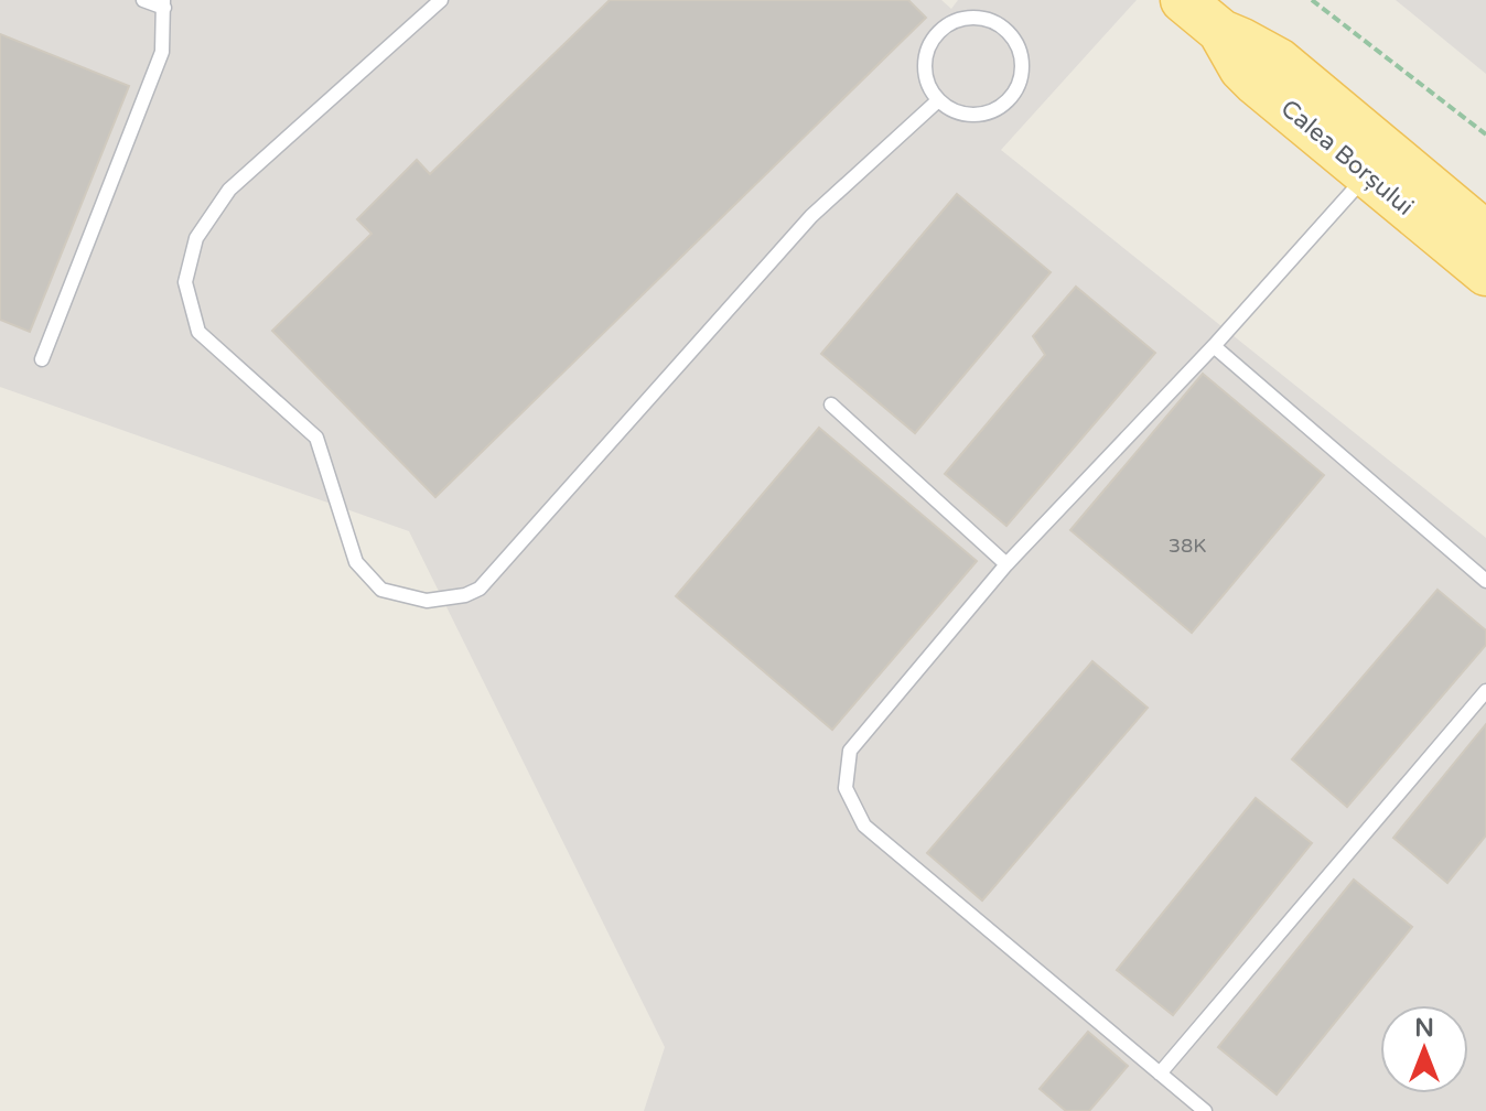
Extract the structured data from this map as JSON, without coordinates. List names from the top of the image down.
{
  "streets": {
    "main road": ["Calea Borșului"]
  },
  "house_numbers": ["38K"],
  "north": "top"
}
